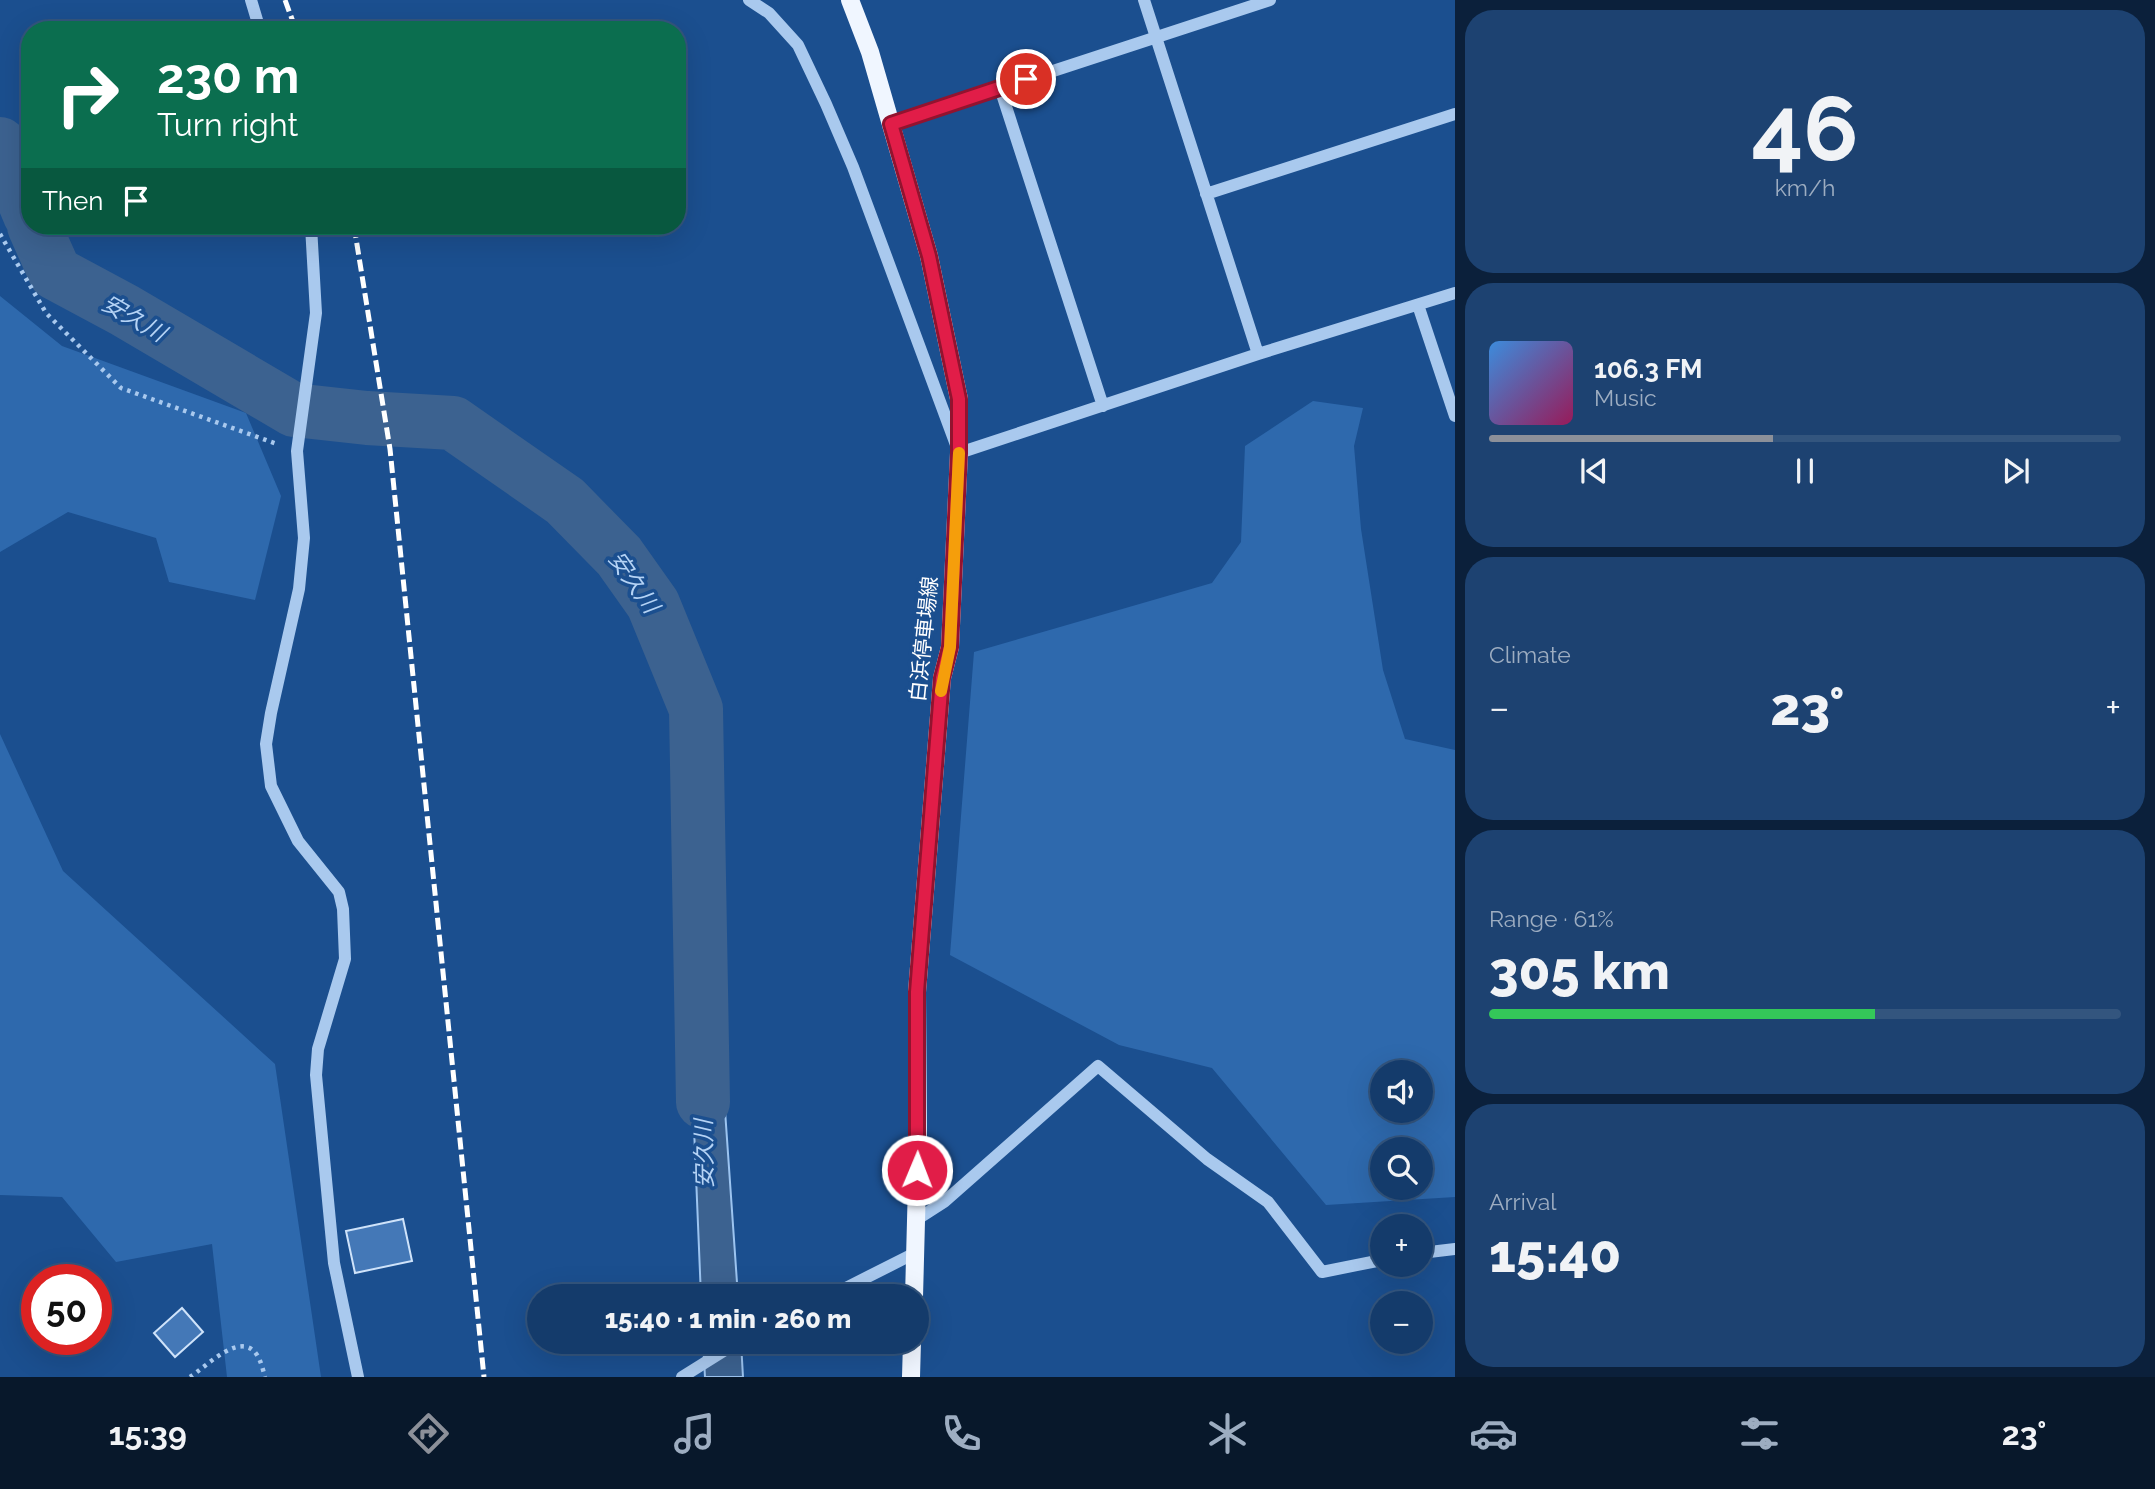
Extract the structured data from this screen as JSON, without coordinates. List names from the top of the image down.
{
  "streets": {
    "main road": ["白浜停車場線"]
  },
  "water": ["安久川"],
  "page": {
    "tile": [
      ["46", "km/h"],
      "Climate",
      ["Range · 61%", "305 km"],
      ["Arrival", "15:40"]
    ],
    "turn": ["230 m", "Turn right"],
    "then": "Then",
    "song": ["106.3 FM", "Music"],
    "heat": ["−", "23°", "+"],
    "map_buttons": ["+", "−"],
    "limit": "50",
    "trip": "15:40 · 1 min · 260 m",
    "tabs": ["15:39", "23°"]
  }
}
